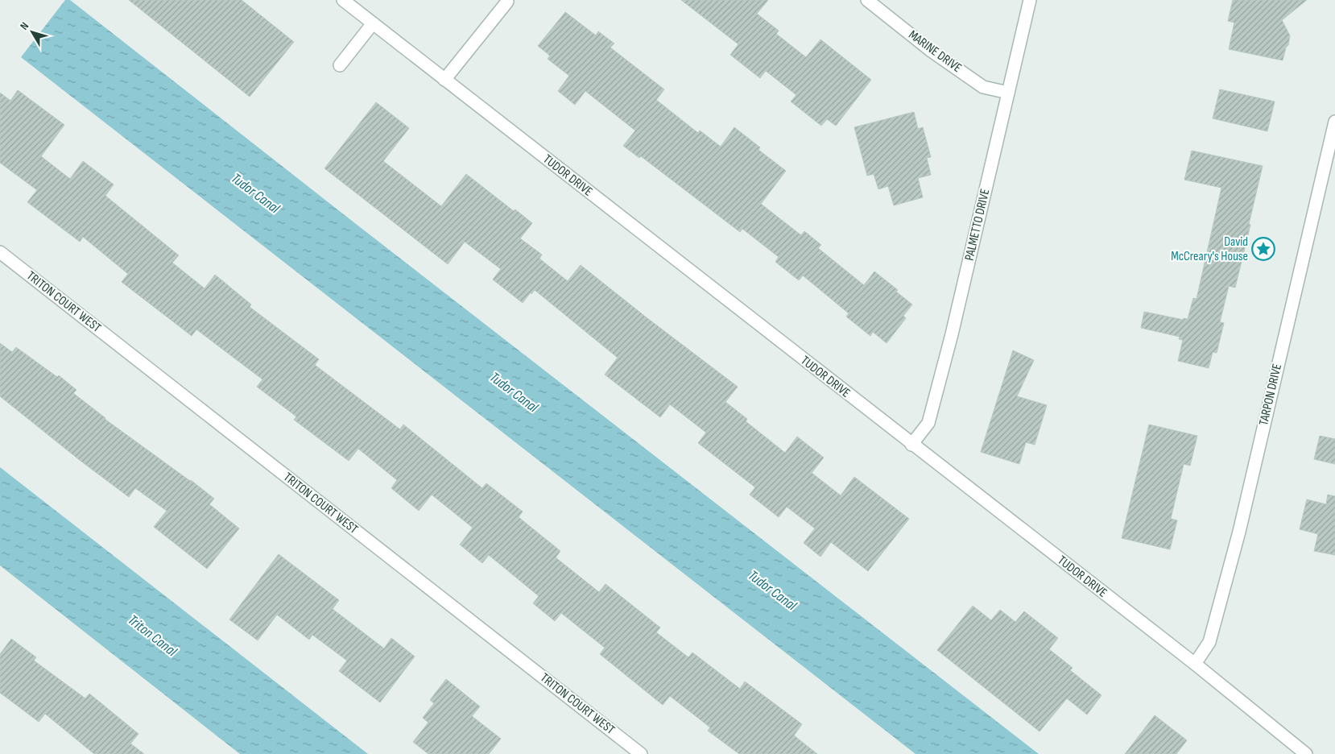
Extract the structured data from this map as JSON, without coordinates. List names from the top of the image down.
{
  "streets": {
    "street": [
      "MARINE DRIVE",
      "TUDOR DRIVE",
      "PALMETTO DRIVE",
      "TRITON COURT WEST",
      "TARPON DRIVE"
    ]
  },
  "crossings": [
    ["MARINE DRIVE", "PALMETTO DRIVE"],
    ["TUDOR DRIVE", "PALMETTO DRIVE"],
    ["TUDOR DRIVE", "TARPON DRIVE"]
  ],
  "water": ["Tudor Canal", "Triton Canal"],
  "places": {
    "place": ["David McCreary's House"]
  },
  "north": "top left"
}
